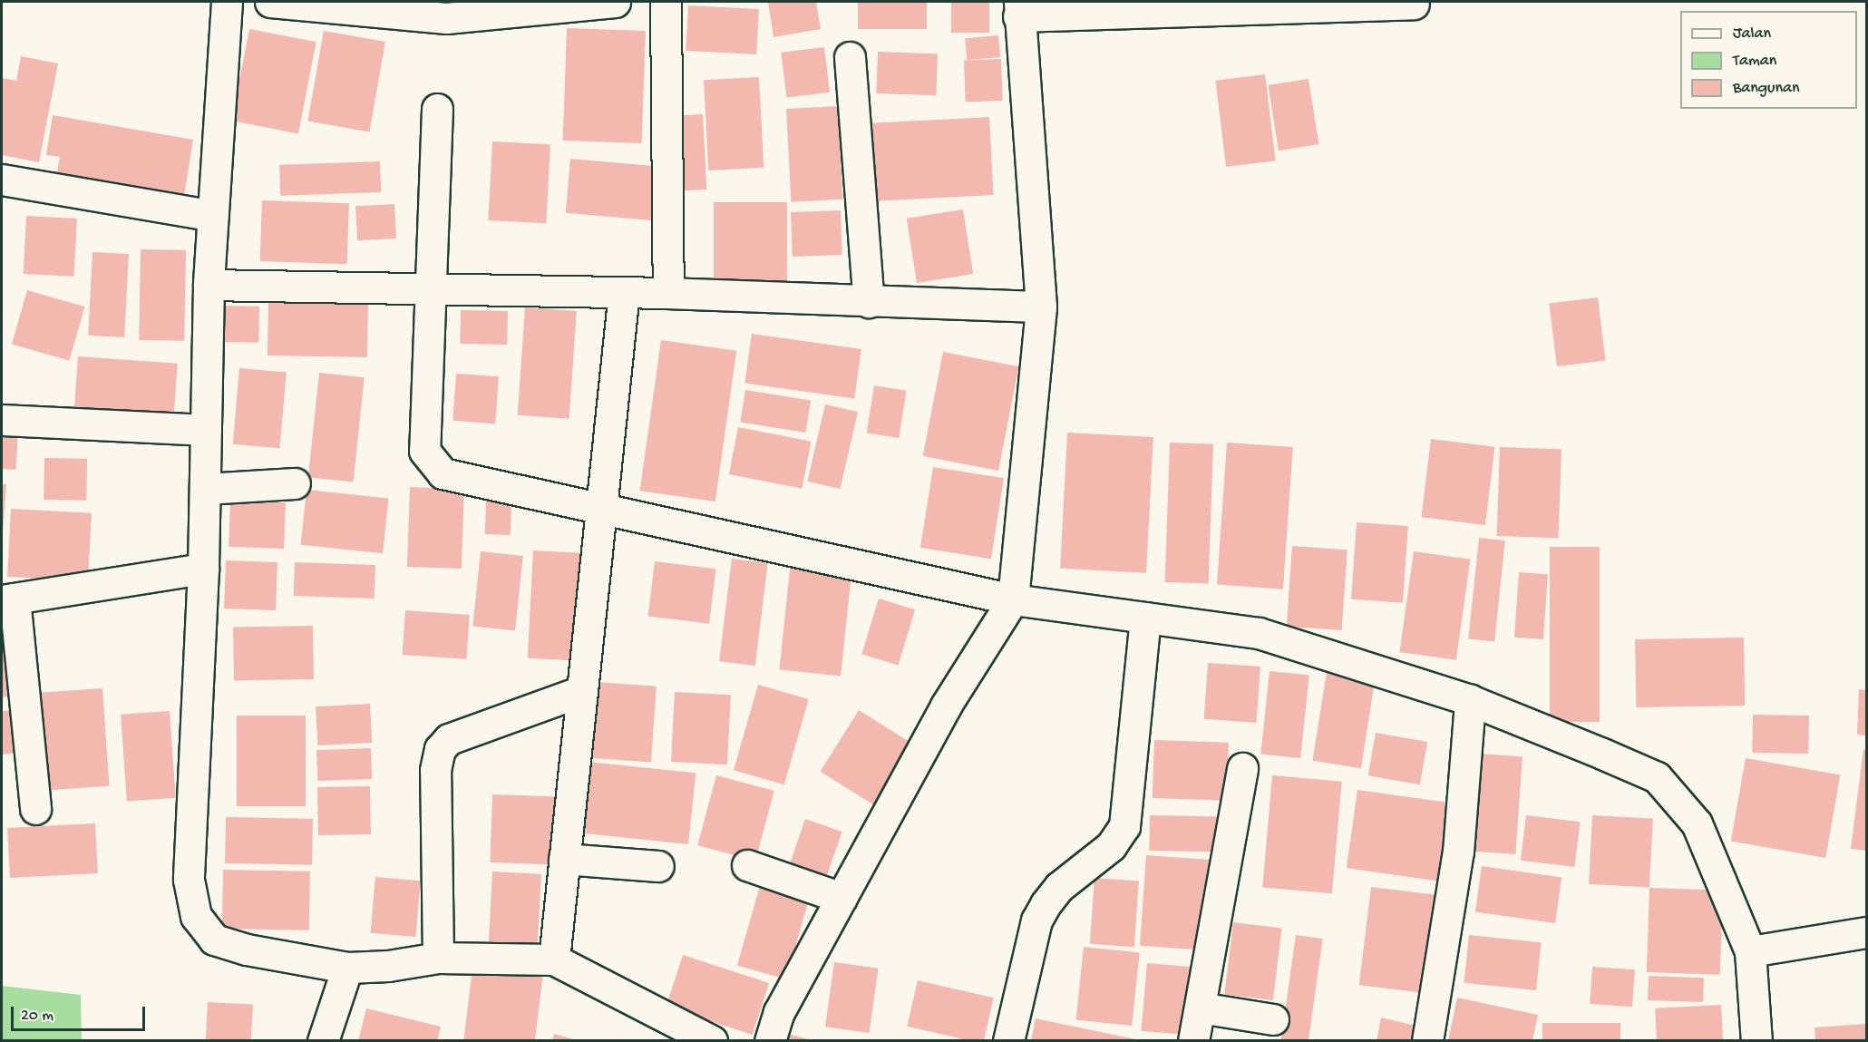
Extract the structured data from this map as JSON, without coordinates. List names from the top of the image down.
{
  "legend": ["Jalan", "Taman", "Bangunan"],
  "scale_bar": "20 m"
}
